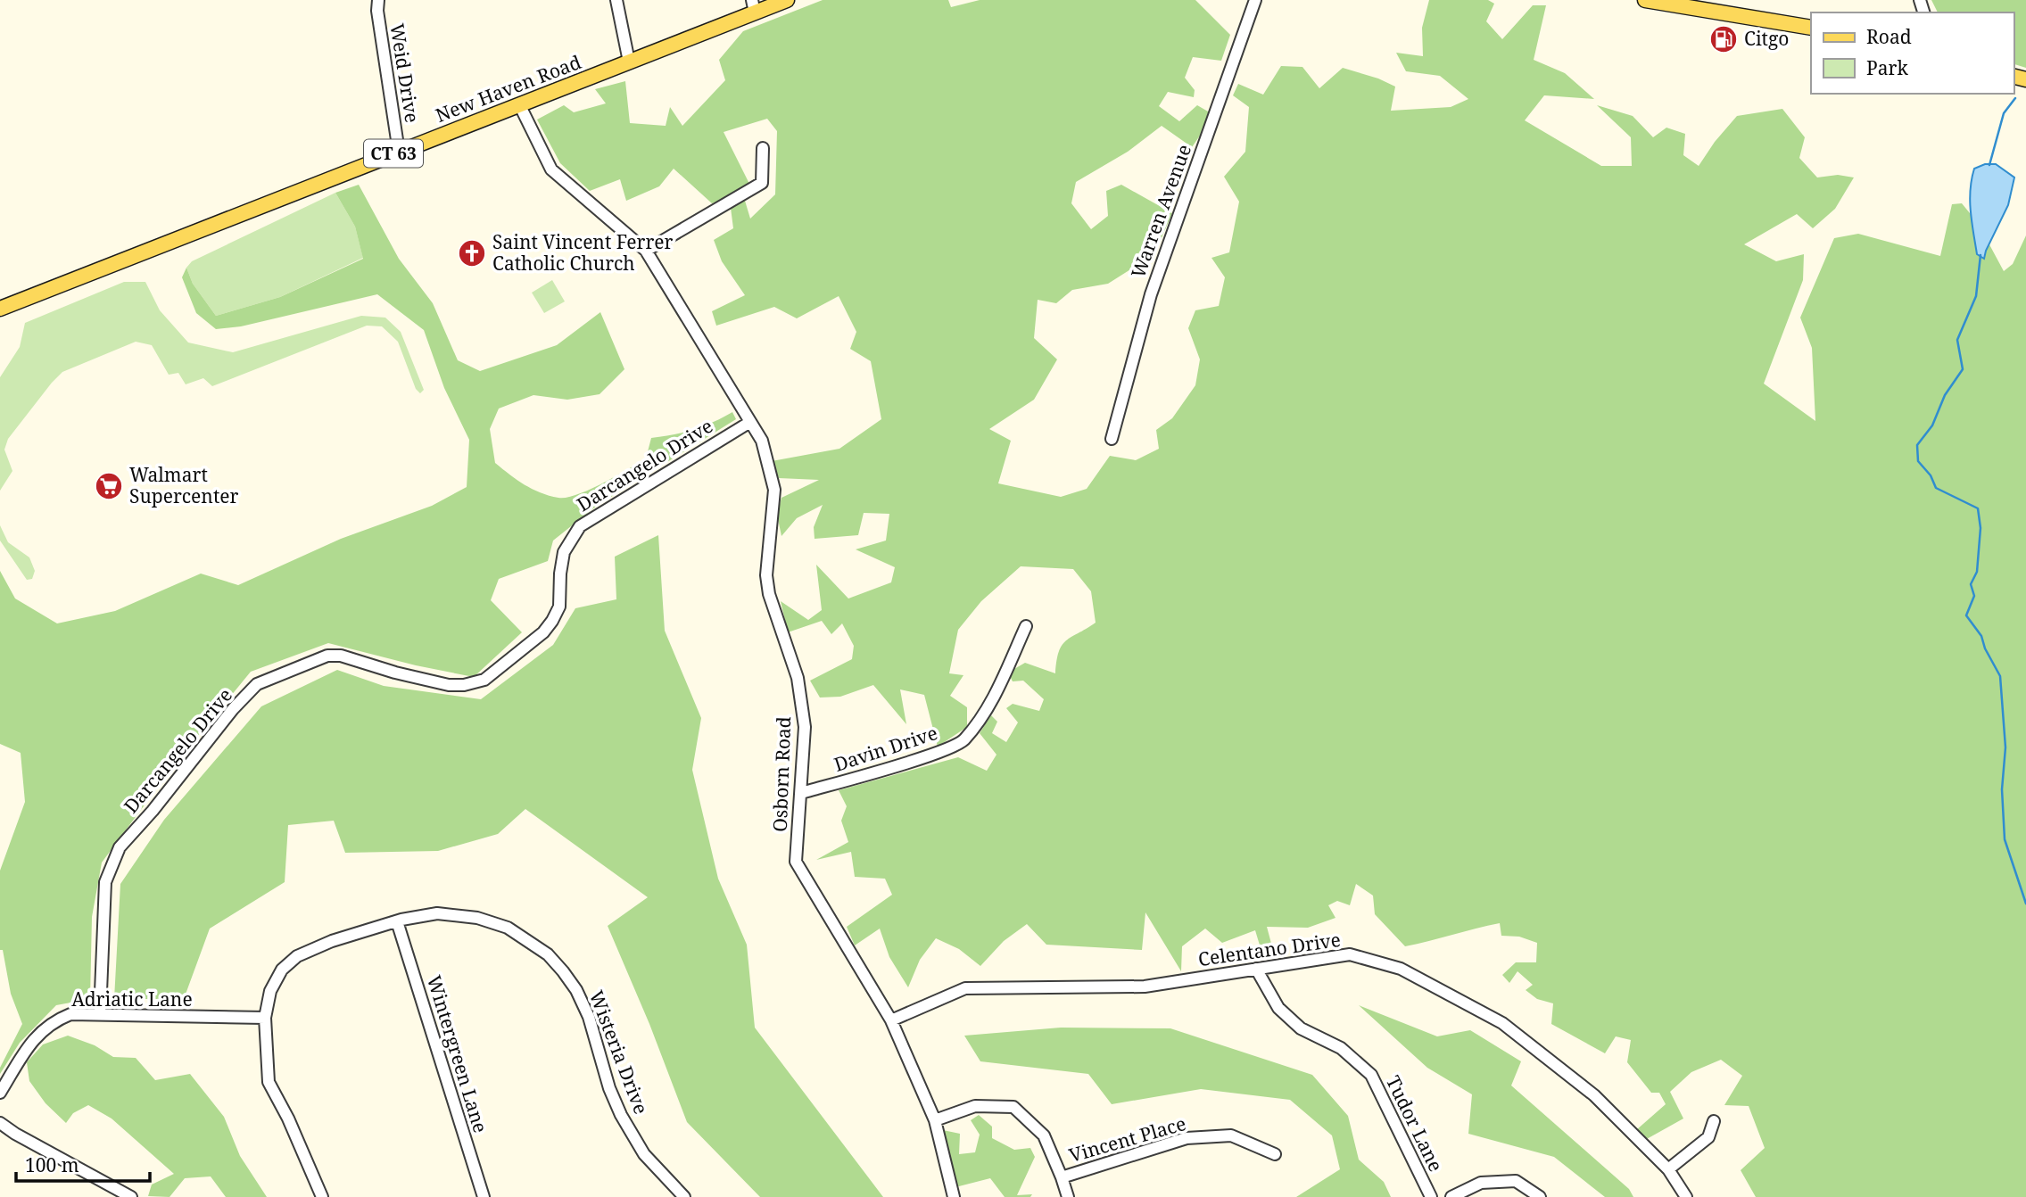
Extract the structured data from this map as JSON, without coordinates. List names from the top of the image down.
{
  "streets": {
    "main road": ["New Haven Road", "CT 63"],
    "street": [
      "Weid Drive",
      "Warren Avenue",
      "Darcangelo Drive",
      "Davin Drive",
      "Osborn Road",
      "Celentano Drive",
      "Adriatic Lane",
      "Wisteria Drive",
      "Wintergreen Lane",
      "Tudor Lane",
      "Vincent Place"
    ]
  },
  "crossings": [
    ["Weid Drive", "New Haven Road"],
    ["New Haven Road", "Osborn Road"],
    ["Darcangelo Drive", "Osborn Road"],
    ["Darcangelo Drive", "Adriatic Lane"],
    ["Davin Drive", "Osborn Road"],
    ["Osborn Road", "Celentano Drive"],
    ["Celentano Drive", "Tudor Lane"],
    ["Adriatic Lane", "Wisteria Drive"],
    ["Wisteria Drive", "Wintergreen Lane"]
  ],
  "places": {
    "fuel station": ["Citgo"],
    "church": ["Saint Vincent Ferrer Catholic Church"],
    "supermarket": ["Walmart Supercenter"]
  },
  "legend": ["Road", "Park"],
  "scale_bar": "100 m"
}
